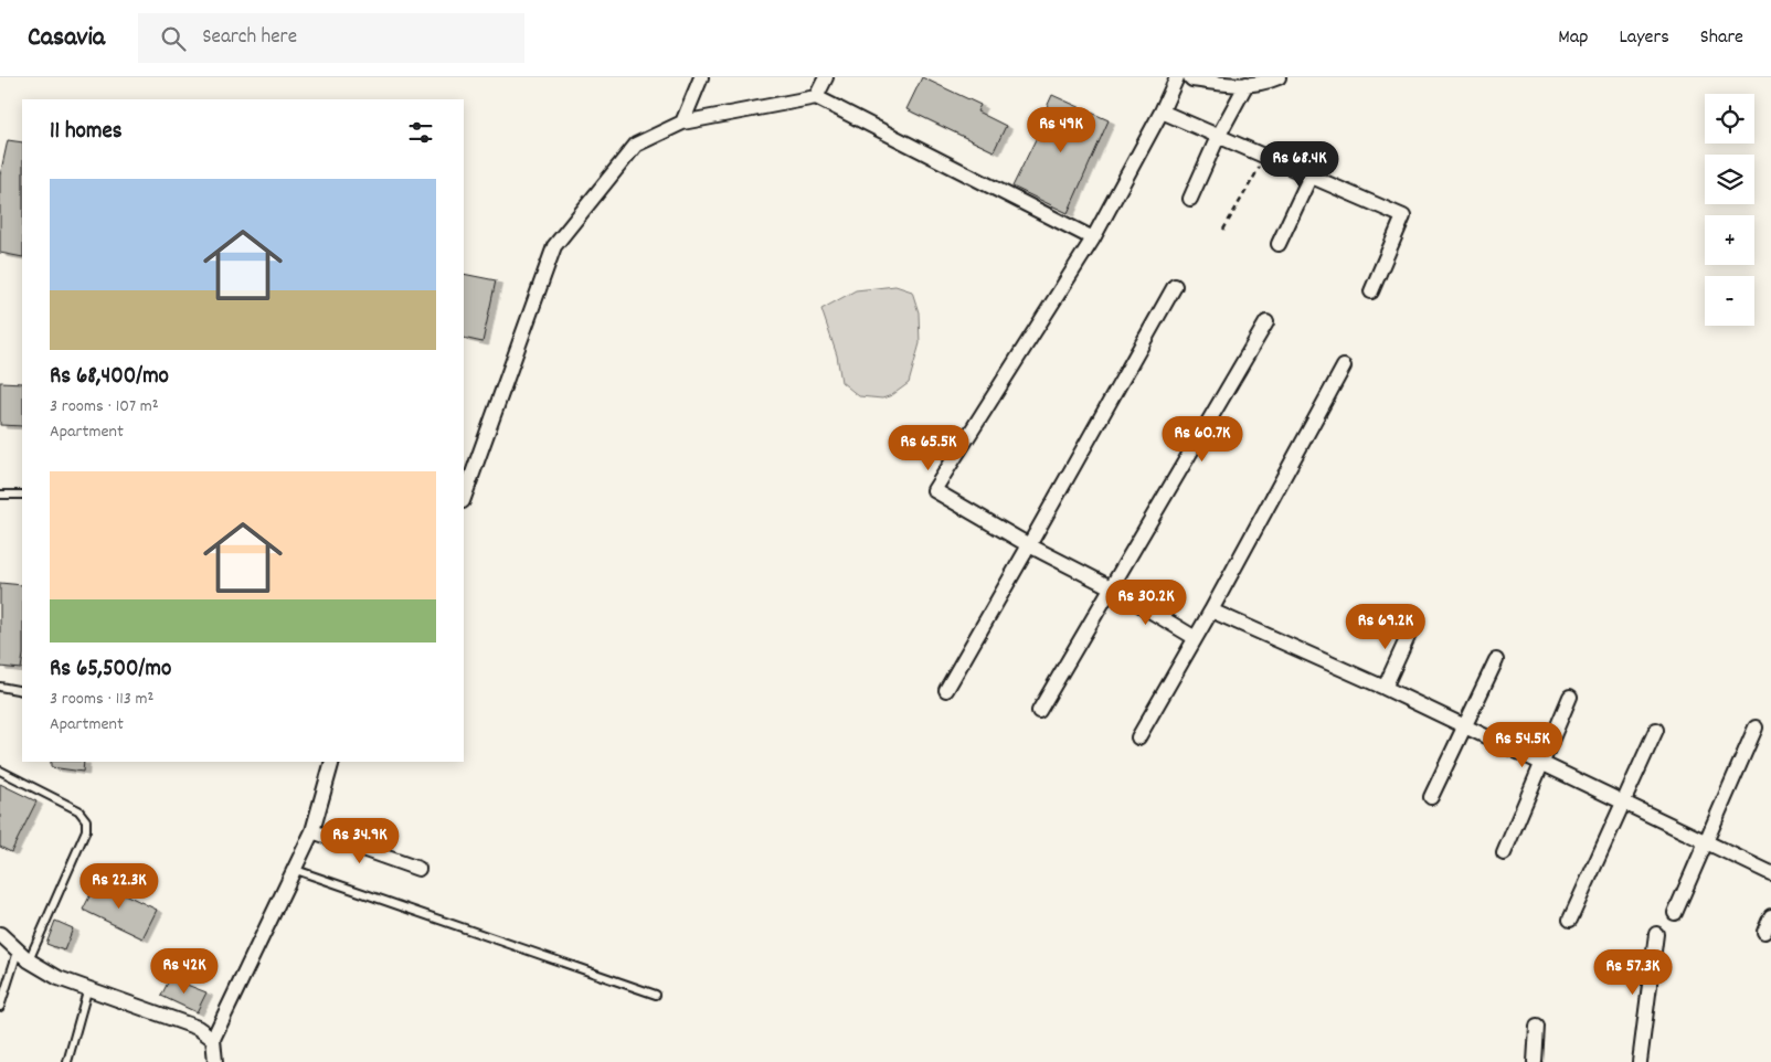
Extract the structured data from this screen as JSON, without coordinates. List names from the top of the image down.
{
  "page": {
    "header": "Casavia",
    "search": "Search here",
    "nav": ["Map", "Layers", "Share"],
    "map_buttons": ["+", "−"],
    "heading": "11 homes",
    "price": [
      "Rs 49K",
      "Rs 68.4K",
      "Rs 60.7K",
      "Rs 65.5K",
      "Rs 30.2K",
      "Rs 69.2K",
      "Rs 54.5K",
      "Rs 34.9K",
      "Rs 22.3K",
      "Rs 42K",
      "Rs 57.3K"
    ],
    "list": [
      {
        "name": "Rs 68,400/mo",
        "note": "3 rooms · 107 m² · Apartment"
      },
      {
        "name": "Rs 65,500/mo",
        "note": "3 rooms · 113 m² · Apartment"
      }
    ]
  }
}
